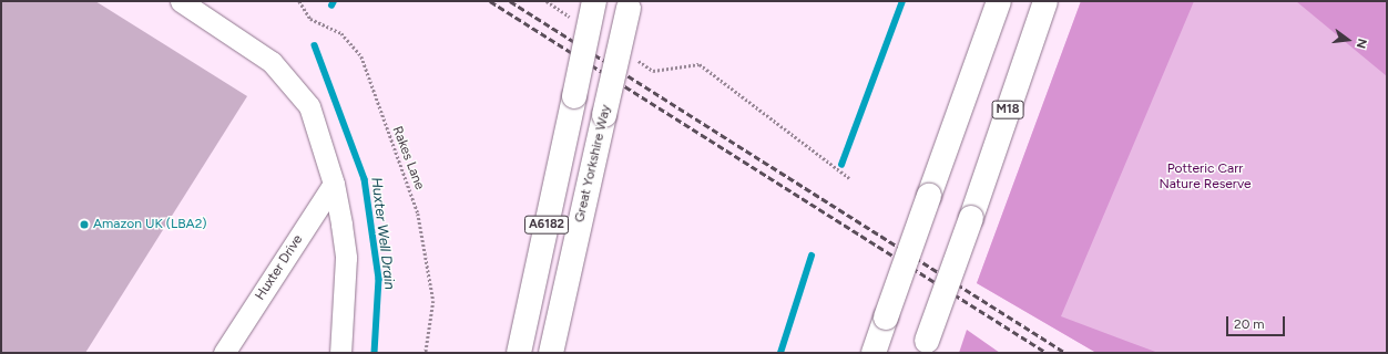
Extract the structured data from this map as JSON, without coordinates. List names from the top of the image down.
{
  "streets": {
    "highway": ["M18", "Great Yorkshire Way", "A6182"],
    "lane": ["Huxter Drive"],
    "path": ["Rakes Lane"]
  },
  "water": ["Huxter Well Drain"],
  "parks": ["Potteric Carr Nature Reserve"],
  "places": ["Amazon UK (LBA2)"],
  "scale_bar": "20 m",
  "north": "right"
}
